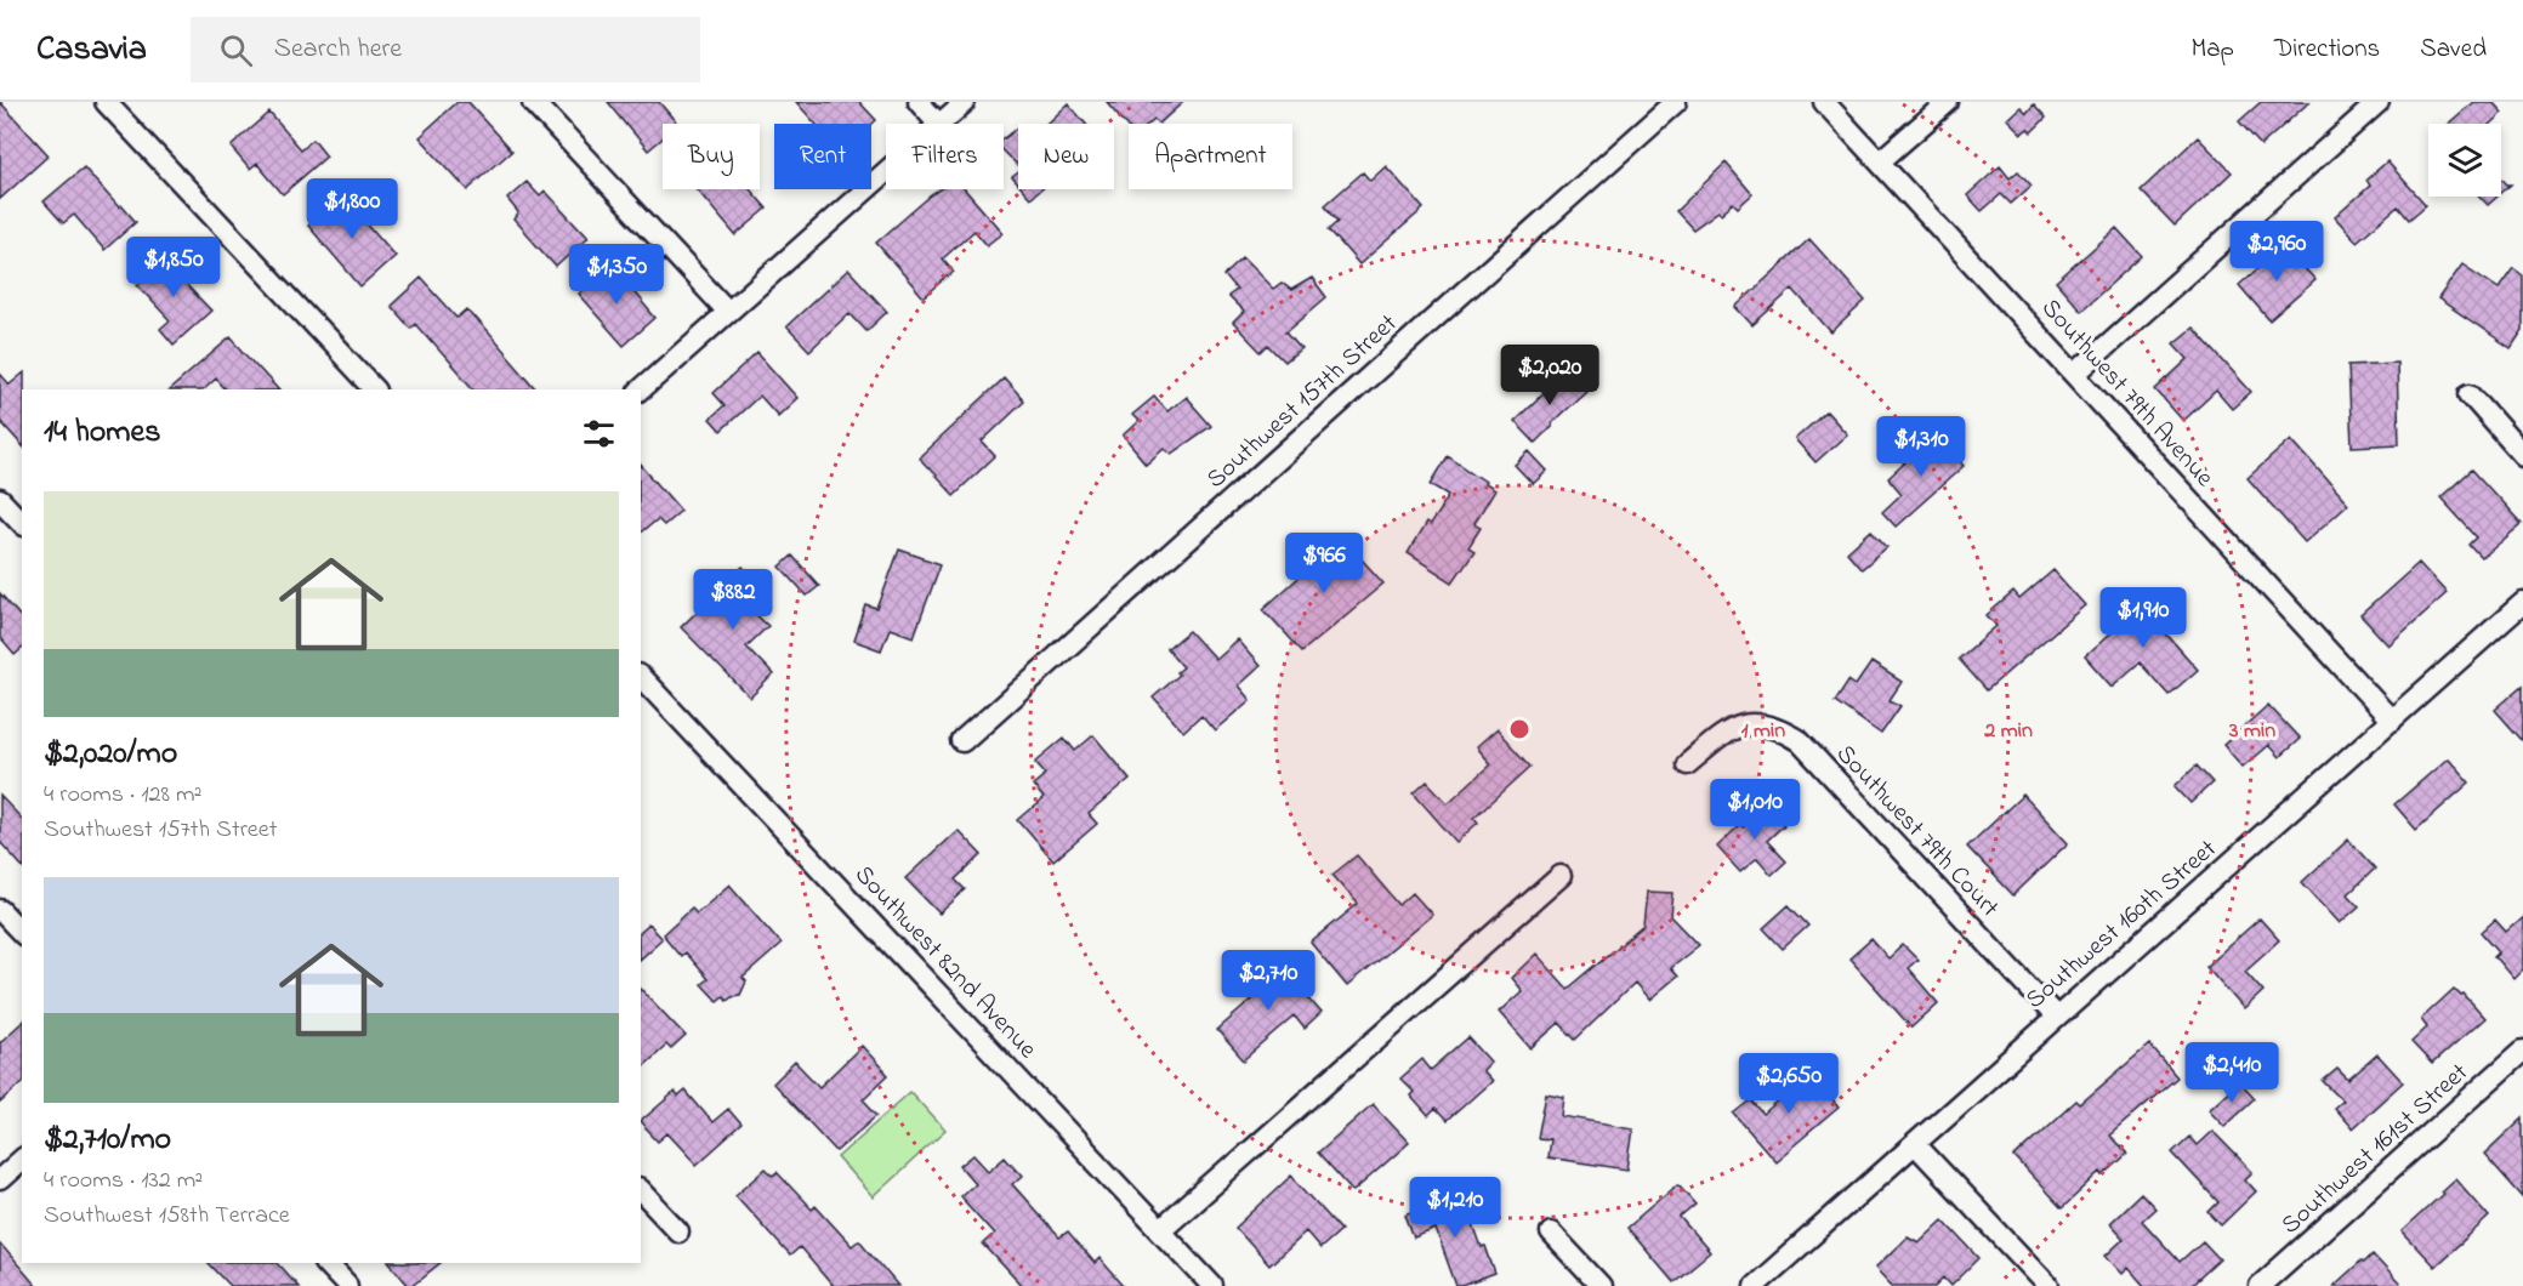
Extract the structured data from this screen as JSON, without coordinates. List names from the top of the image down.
{
  "streets": {
    "street": [
      "Southwest 79th Avenue",
      "Southwest 157th Street",
      "Southwest 79th Court",
      "Southwest 160th Street",
      "Southwest 82nd Avenue",
      "Southwest 161st Street"
    ]
  },
  "crossings": [
    ["Southwest 79th Avenue", "Southwest 160th Street"],
    ["Southwest 79th Court", "Southwest 160th Street"]
  ],
  "page": {
    "header": "Casavia",
    "search": "Search here",
    "nav": ["Map", "Directions", "Saved"],
    "chip": [
      "Buy",
      "Rent",
      "Filters",
      "New",
      "Apartment"
    ],
    "price": [
      "$1,800",
      "$2,960",
      "$1,850",
      "$1,350",
      "$2,020",
      "$1,310",
      "$966",
      "$882",
      "$1,910",
      "$1,010",
      "$2,710",
      "$2,410",
      "$2,650",
      "$1,210"
    ],
    "heading": "14 homes",
    "list": [
      {
        "name": "$2,020/mo",
        "note": "4 rooms · 128 m² · Southwest 157th Street"
      },
      {
        "name": "$2,710/mo",
        "note": "4 rooms · 132 m² · Southwest 158th Terrace"
      }
    ]
  },
  "rings": ["1 min", "2 min", "3 min"]
}
